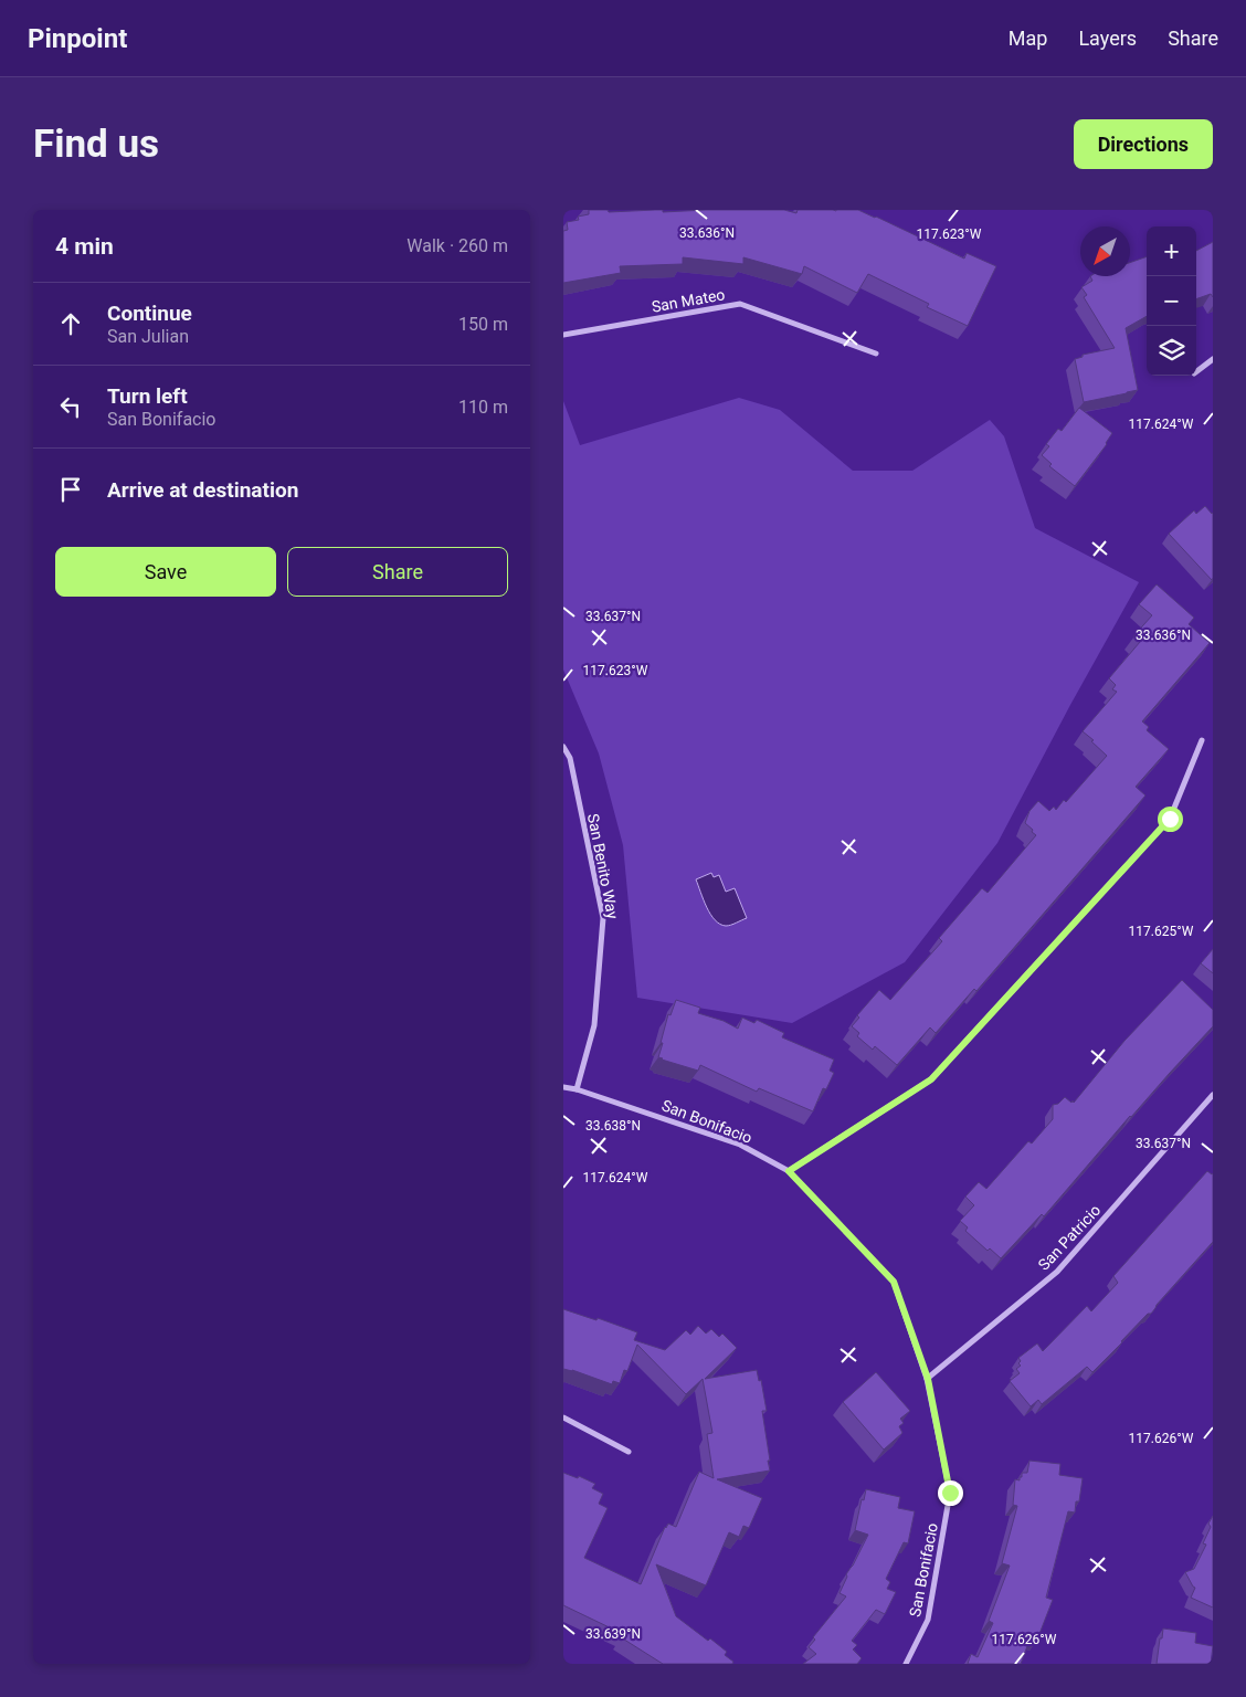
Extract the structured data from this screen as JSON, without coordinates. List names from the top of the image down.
{
  "streets": {
    "street": [
      "San Mateo",
      "San Benito Way",
      "San Bonifacio",
      "San Patricio"
    ]
  },
  "crossings": [
    ["San Benito Way", "San Bonifacio"],
    ["San Bonifacio", "San Patricio"]
  ],
  "north": "bottom left",
  "page": {
    "header": "Pinpoint",
    "nav": ["Map", "Layers", "Share"],
    "buttons": [
      "Directions",
      ["Save", "Share"]
    ],
    "title": "Find us",
    "heading": ["4 min", "Walk · 260 m"],
    "map_buttons": ["+", "−"],
    "list": [
      ["Continue", "San Julian", "150 m"],
      ["Turn left", "San Bonifacio", "110 m"],
      "Arrive at destination"
    ]
  },
  "coordinates": [
    "33.636°N",
    "117.623°W",
    "117.624°W",
    "33.637°N",
    "117.625°W",
    "33.638°N",
    "117.626°W",
    "33.639°N"
  ]
}
